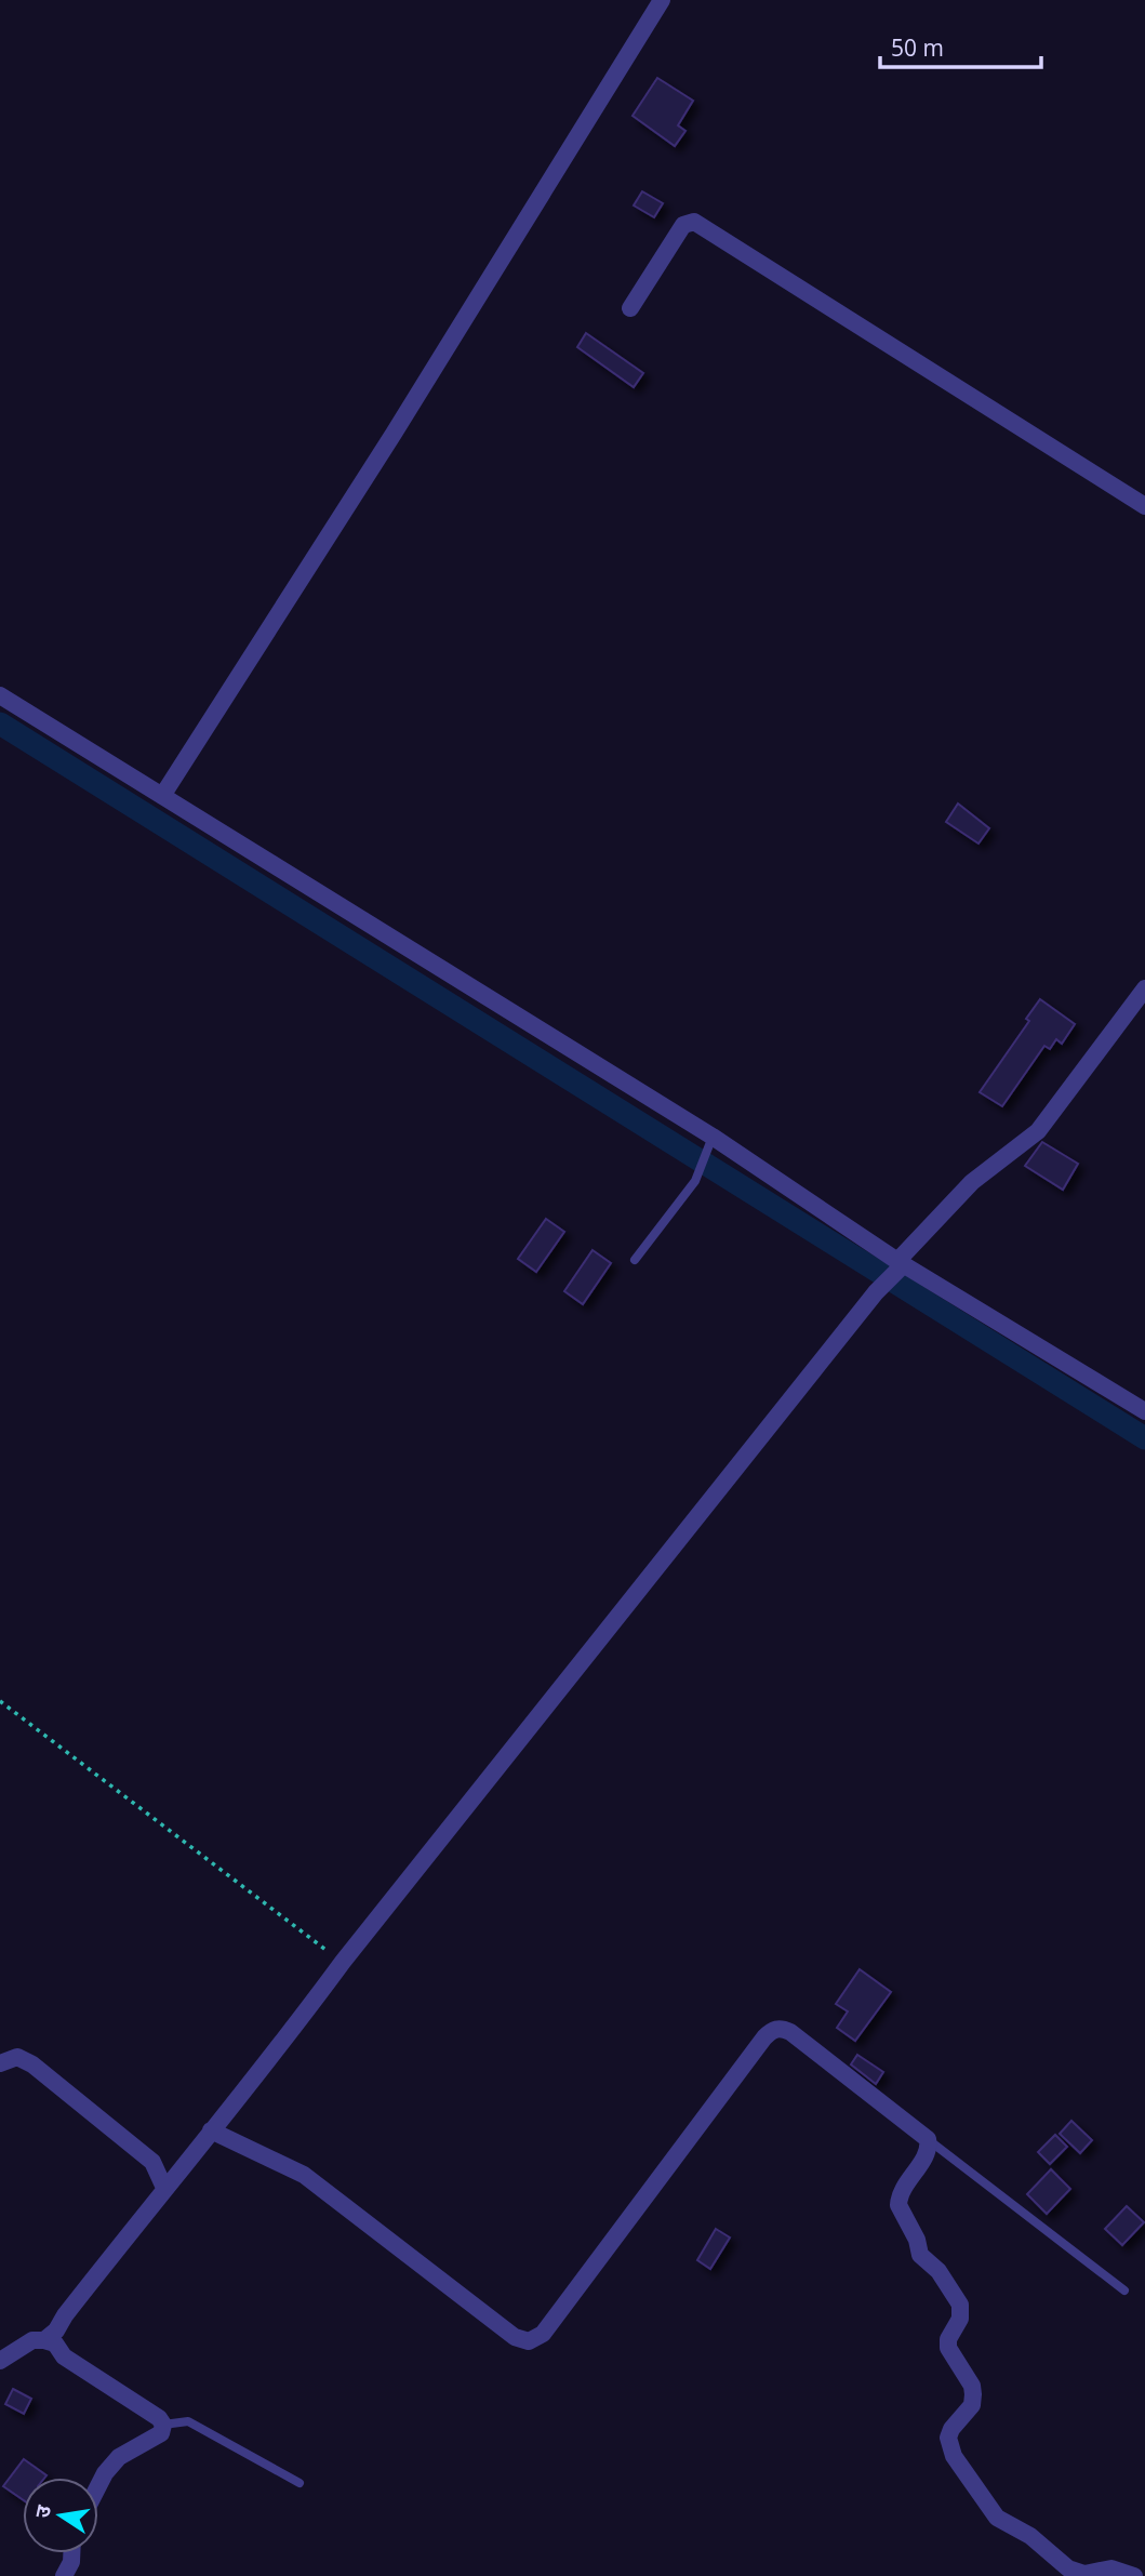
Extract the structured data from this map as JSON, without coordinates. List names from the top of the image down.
{
  "scale_bar": "50 m",
  "north": "left"
}
